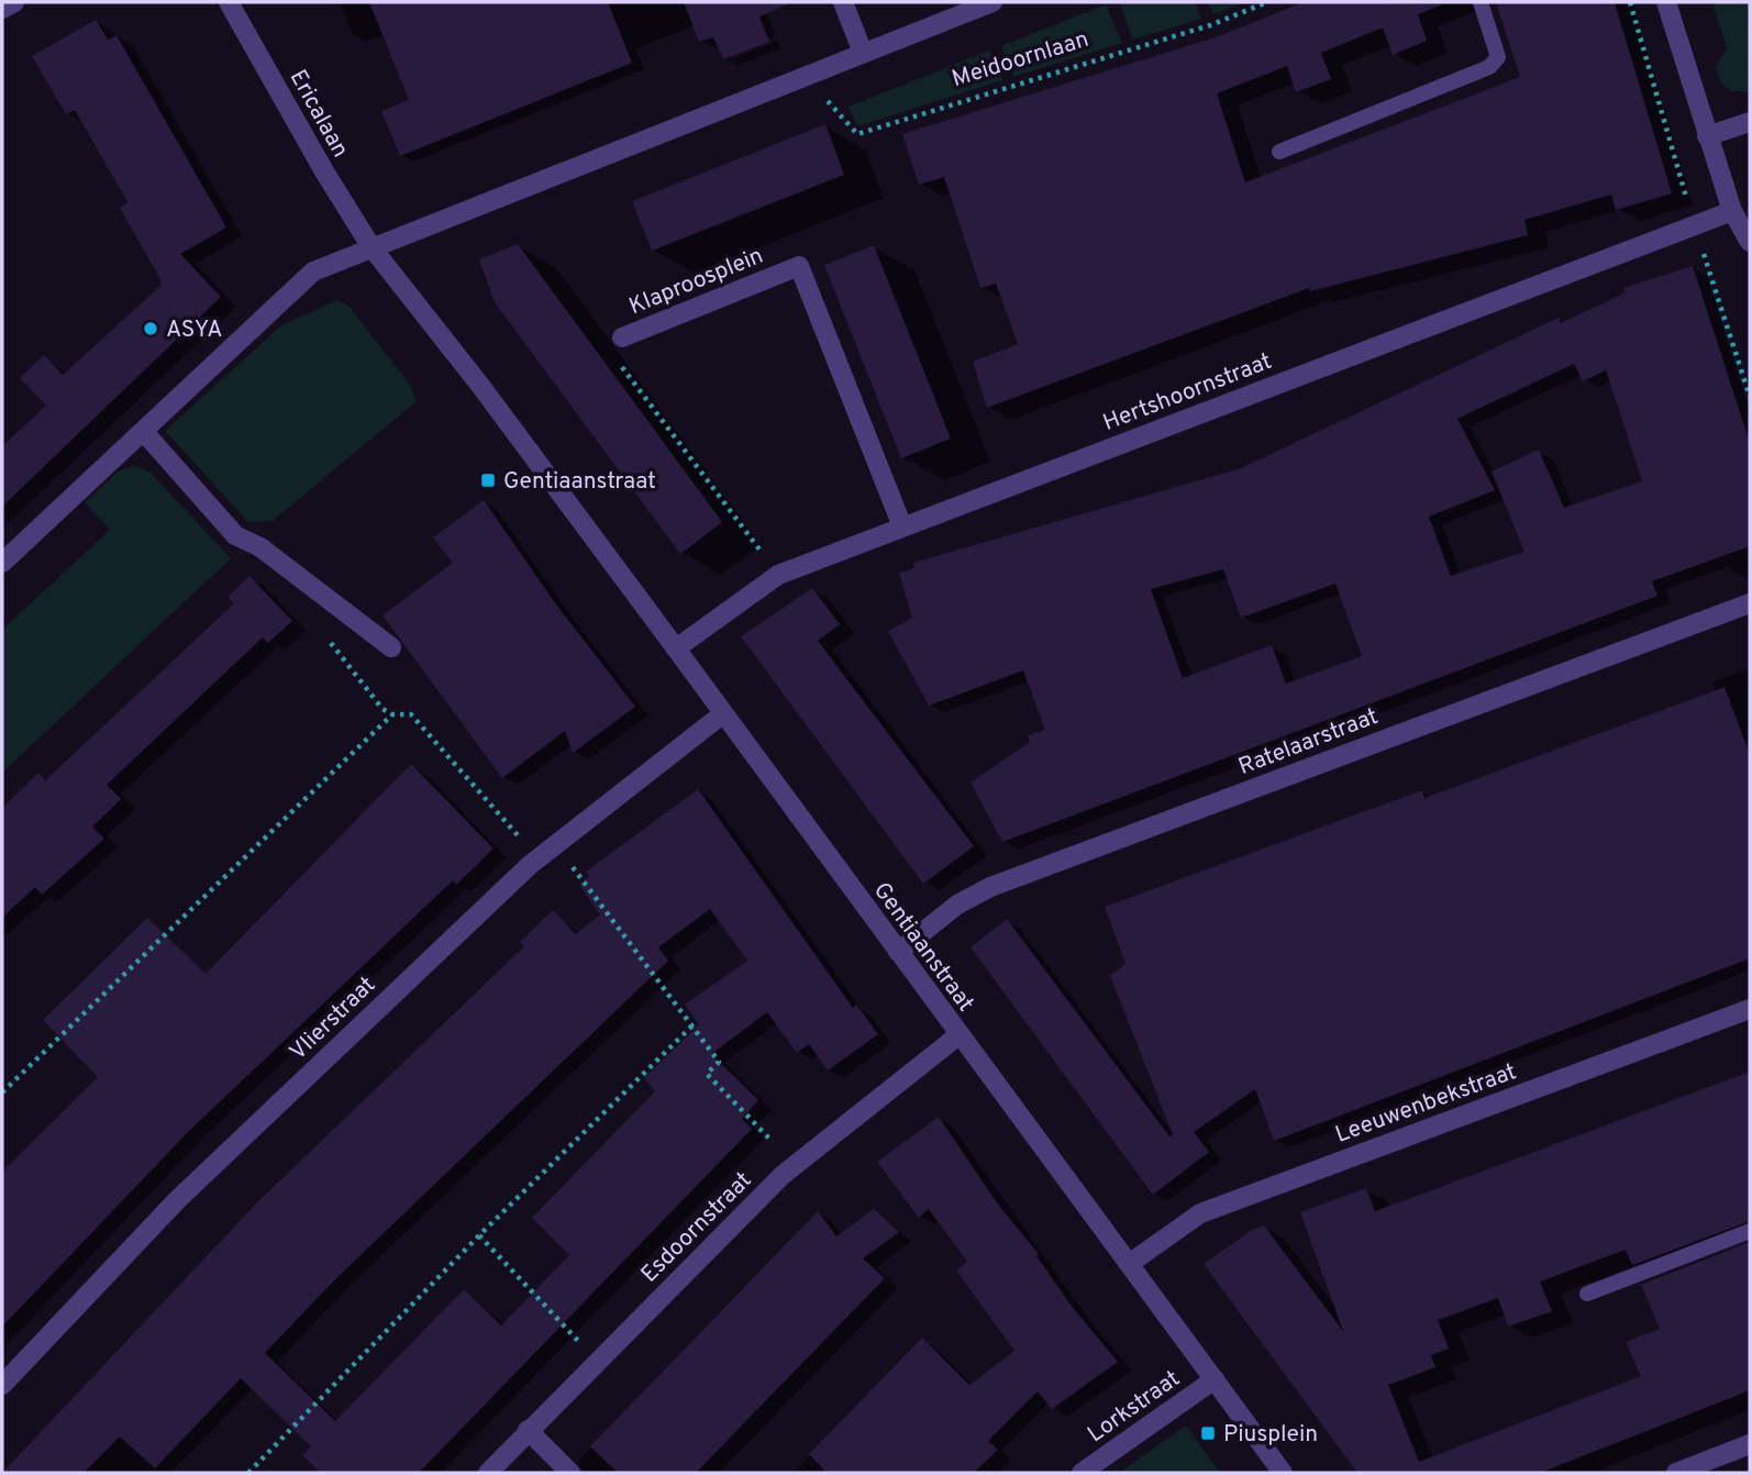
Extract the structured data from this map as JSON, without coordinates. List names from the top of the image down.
{
  "streets": {
    "street": [
      "Ericalaan",
      "Klaproosplein",
      "Hertshoornstraat",
      "Ratelaarstraat",
      "Gentiaanstraat",
      "Vlierstraat",
      "Leeuwenbekstraat",
      "Esdoornstraat",
      "Lorkstraat"
    ],
    "path": ["Meidoornlaan"]
  },
  "crossings": [
    ["Ericalaan", "Gentiaanstraat"],
    ["Klaproosplein", "Hertshoornstraat"],
    ["Hertshoornstraat", "Gentiaanstraat"],
    ["Ratelaarstraat", "Gentiaanstraat"],
    ["Gentiaanstraat", "Vlierstraat"],
    ["Gentiaanstraat", "Leeuwenbekstraat"],
    ["Gentiaanstraat", "Esdoornstraat"],
    ["Gentiaanstraat", "Lorkstraat"]
  ],
  "places": {
    "other": ["ASYA"],
    "transit": ["Gentiaanstraat", "Piusplein"]
  }
}
